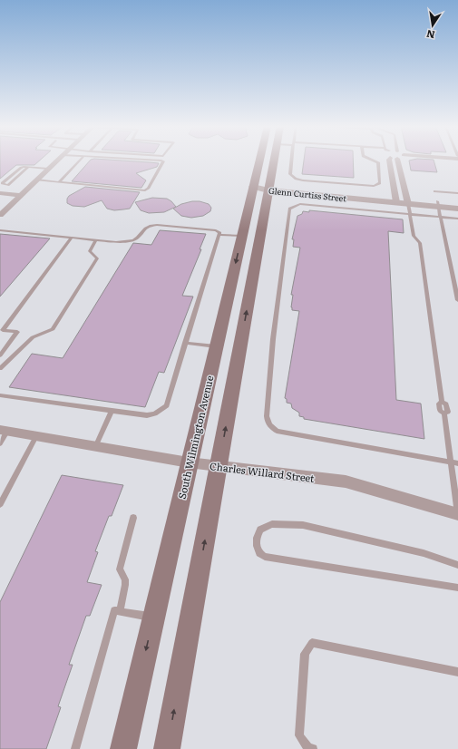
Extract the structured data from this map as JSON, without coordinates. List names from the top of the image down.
{
  "streets": {
    "main road": ["South Wilmington Avenue"],
    "street": ["Glenn Curtiss Street", "Charles Willard Street"]
  },
  "crossings": [
    ["Glenn Curtiss Street", "South Wilmington Avenue"],
    ["South Wilmington Avenue", "Charles Willard Street"]
  ],
  "north": "bottom"
}
